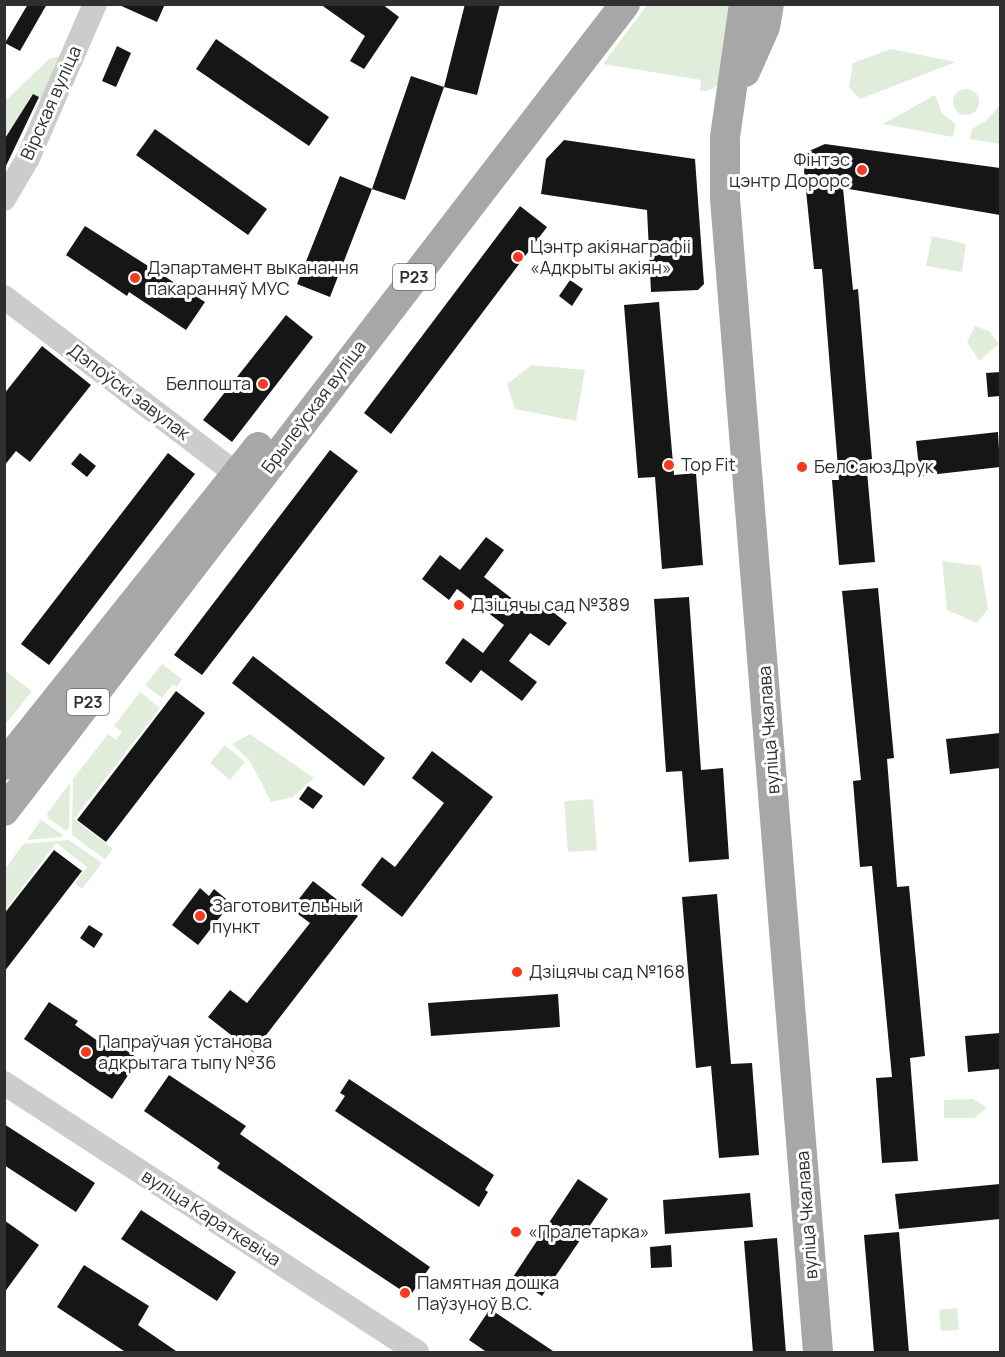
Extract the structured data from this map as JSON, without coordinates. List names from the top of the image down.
{
  "streets": {
    "main road": ["Р23", "Брылеўская вуліца", "вуліца Чкалава"],
    "street": ["Вірская вуліца", "Дэпоўскі завулак", "вуліца Караткевіча"]
  },
  "crossings": [
    ["Дэпоўскі завулак", "Брылеўская вуліца"]
  ],
  "places": [
    "Фінтэс цэнтр Дорорс",
    "Цэнтр акіянаграфіі «Адкрыты акіян»",
    "Дэпартамент выканання пакаранняў МУС",
    "Белпошта",
    "Top Fit",
    "БелСаюзДрук",
    "Дзіцячы сад №389",
    "Заготовительный пункт",
    "Дзіцячы сад №168",
    "Папраўчая ўстанова адкрытага тыпу №36",
    "«Пралетарка»",
    "Памятная дошка Паўзуноў В.С."
  ]
}
